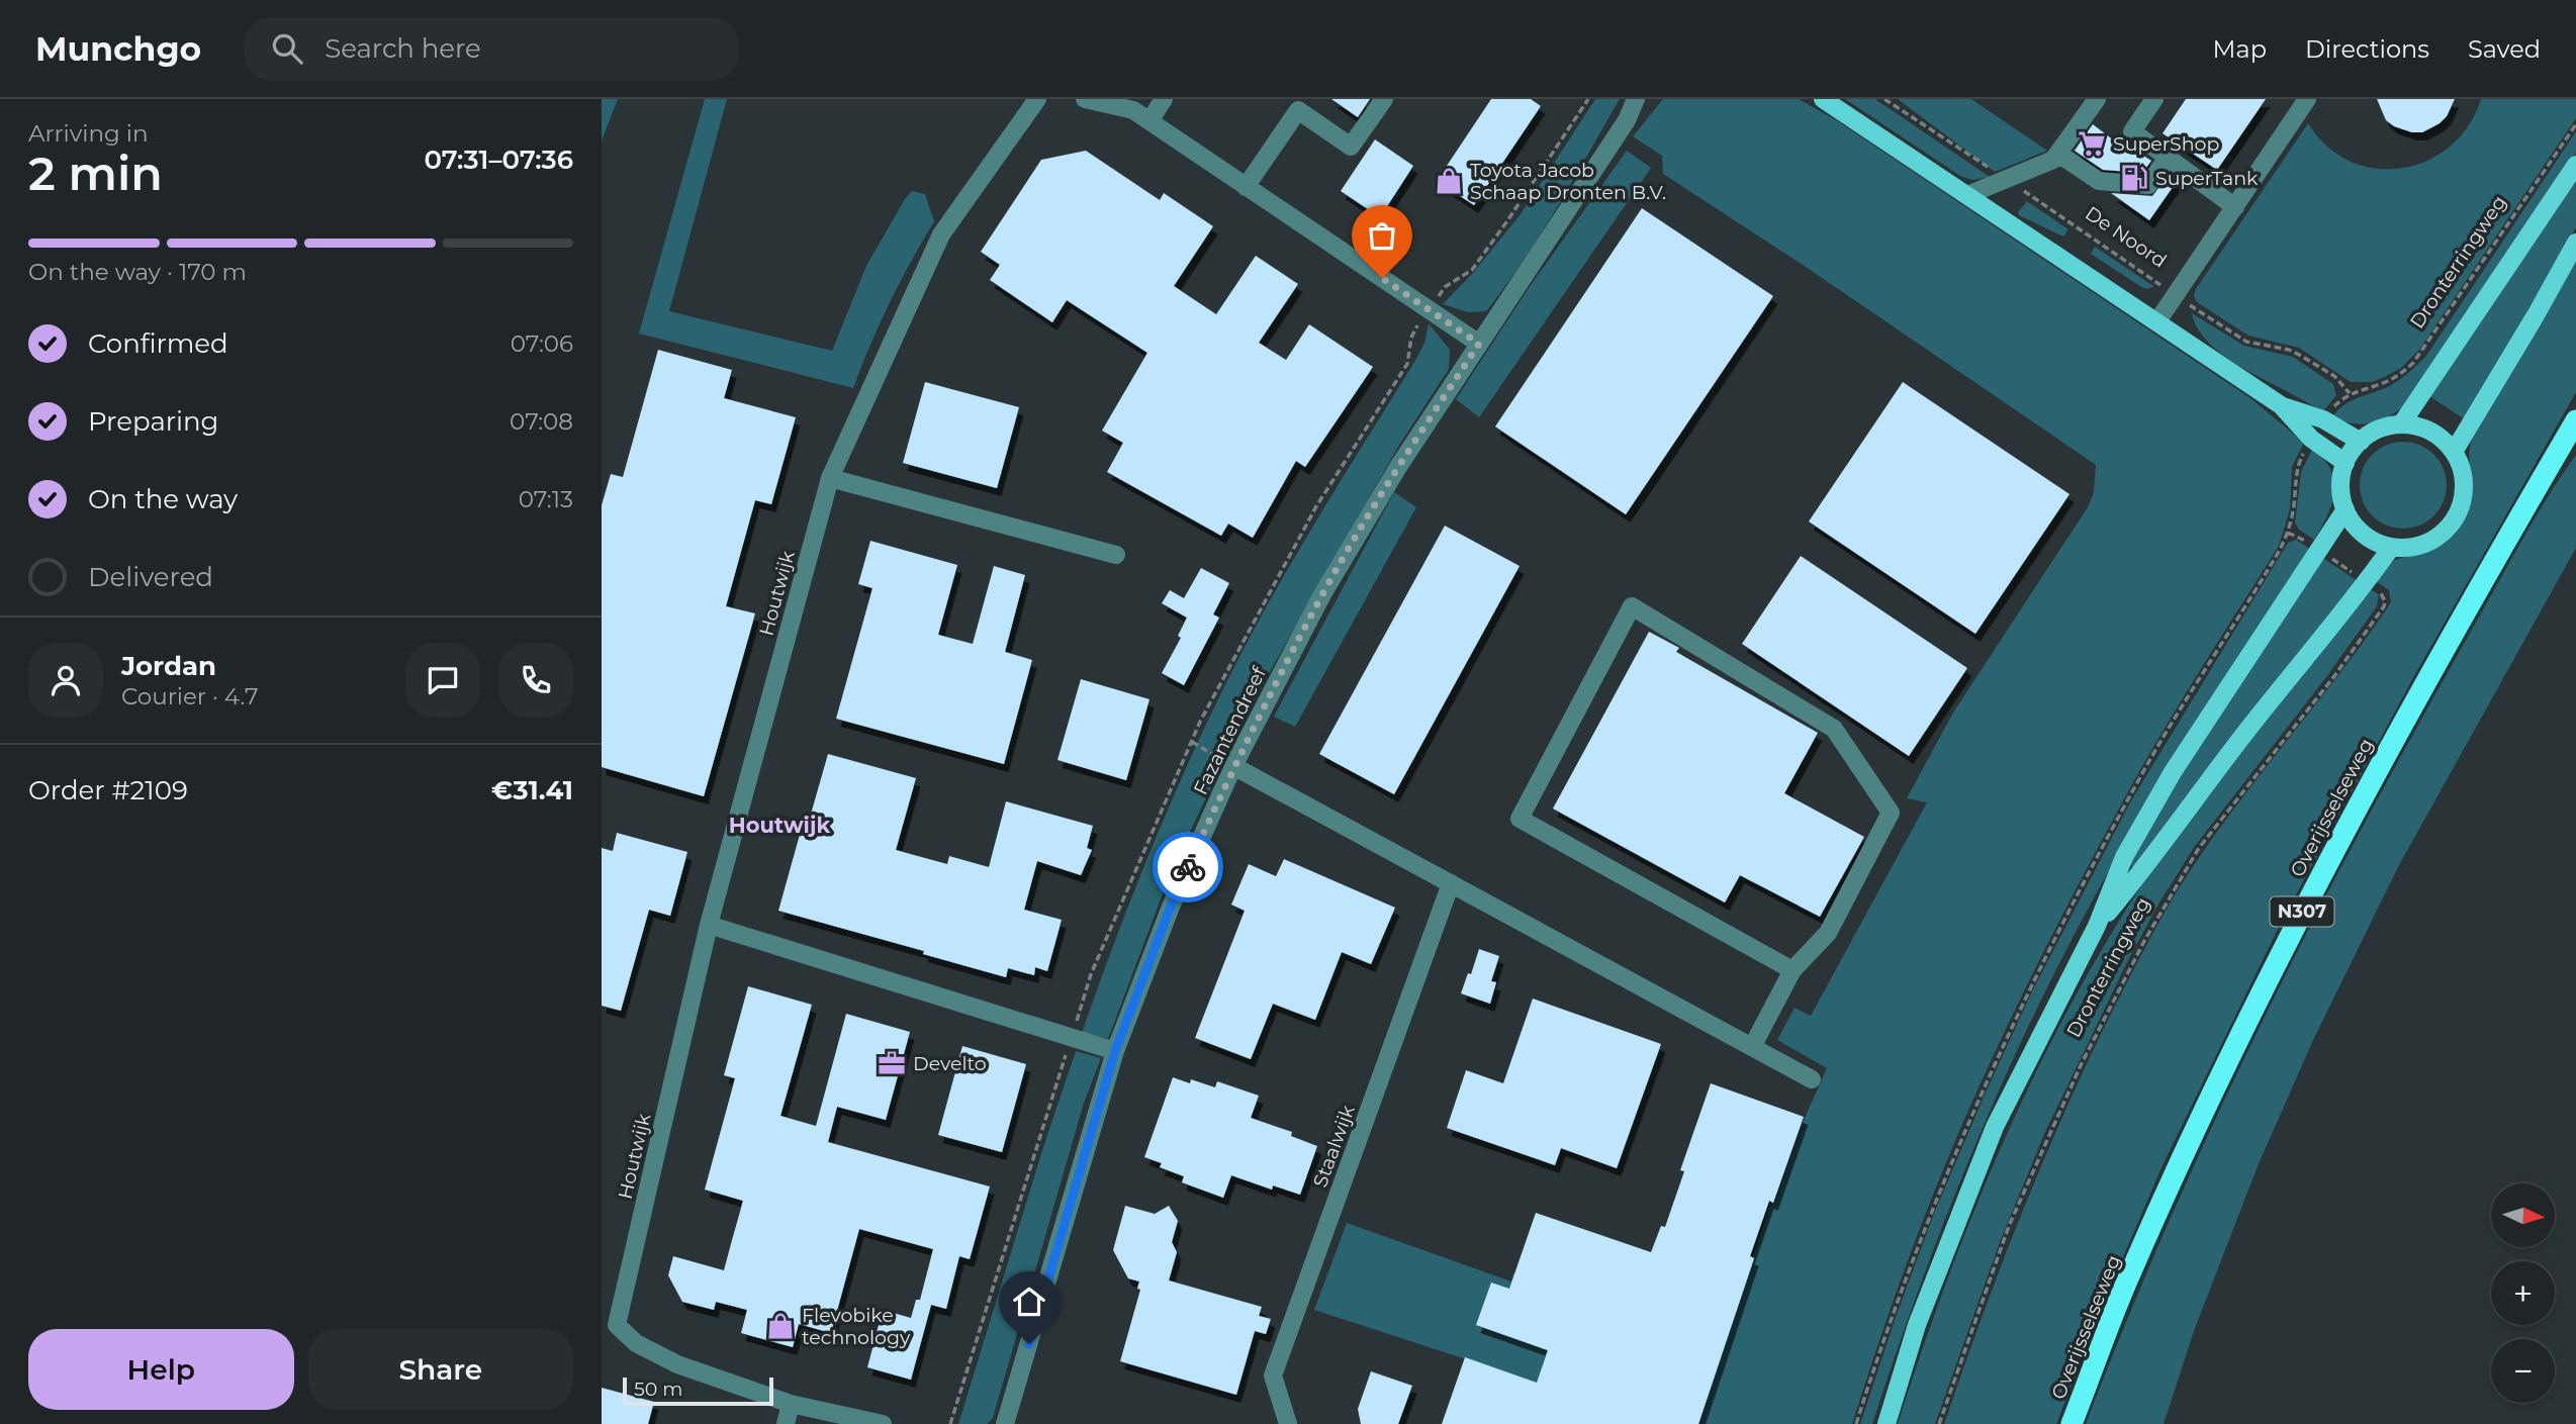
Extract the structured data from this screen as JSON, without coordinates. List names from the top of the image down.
{
  "streets": {
    "highway": ["Overijsselseweg", "N307"],
    "main road": ["Dronterringweg"],
    "street": ["Houtwijk", "Fazantendreef", "Staalwijk"],
    "path": ["De Noord"]
  },
  "crossings": [
    ["De Noord", "Dronterringweg"]
  ],
  "districts": ["Houtwijk"],
  "places": {
    "supermarket": ["SuperShop"],
    "fuel station": ["SuperTank"],
    "shop": ["Toyota Jacob Schaap Dronten B.V.", "Flevobike technology"],
    "office": ["Develto"]
  },
  "scale_bar": "50 m",
  "north": "right",
  "page": {
    "header": "Munchgo",
    "search": "Search here",
    "nav": ["Map", "Directions", "Saved"],
    "heading": ["2 min", "Arriving in", "07:31–07:36"],
    "panel": [
      "Jordan",
      "Courier · 4.7",
      "Order #2109",
      "€31.41"
    ],
    "bar": "On the way · 170 m",
    "list": [
      ["Confirmed", "07:06"],
      ["Preparing", "07:08"],
      ["On the way", "07:13"],
      "Delivered"
    ],
    "map_buttons": ["+", "−"],
    "buttons": ["Help", "Share"],
    "scale": "50 m"
  }
}
